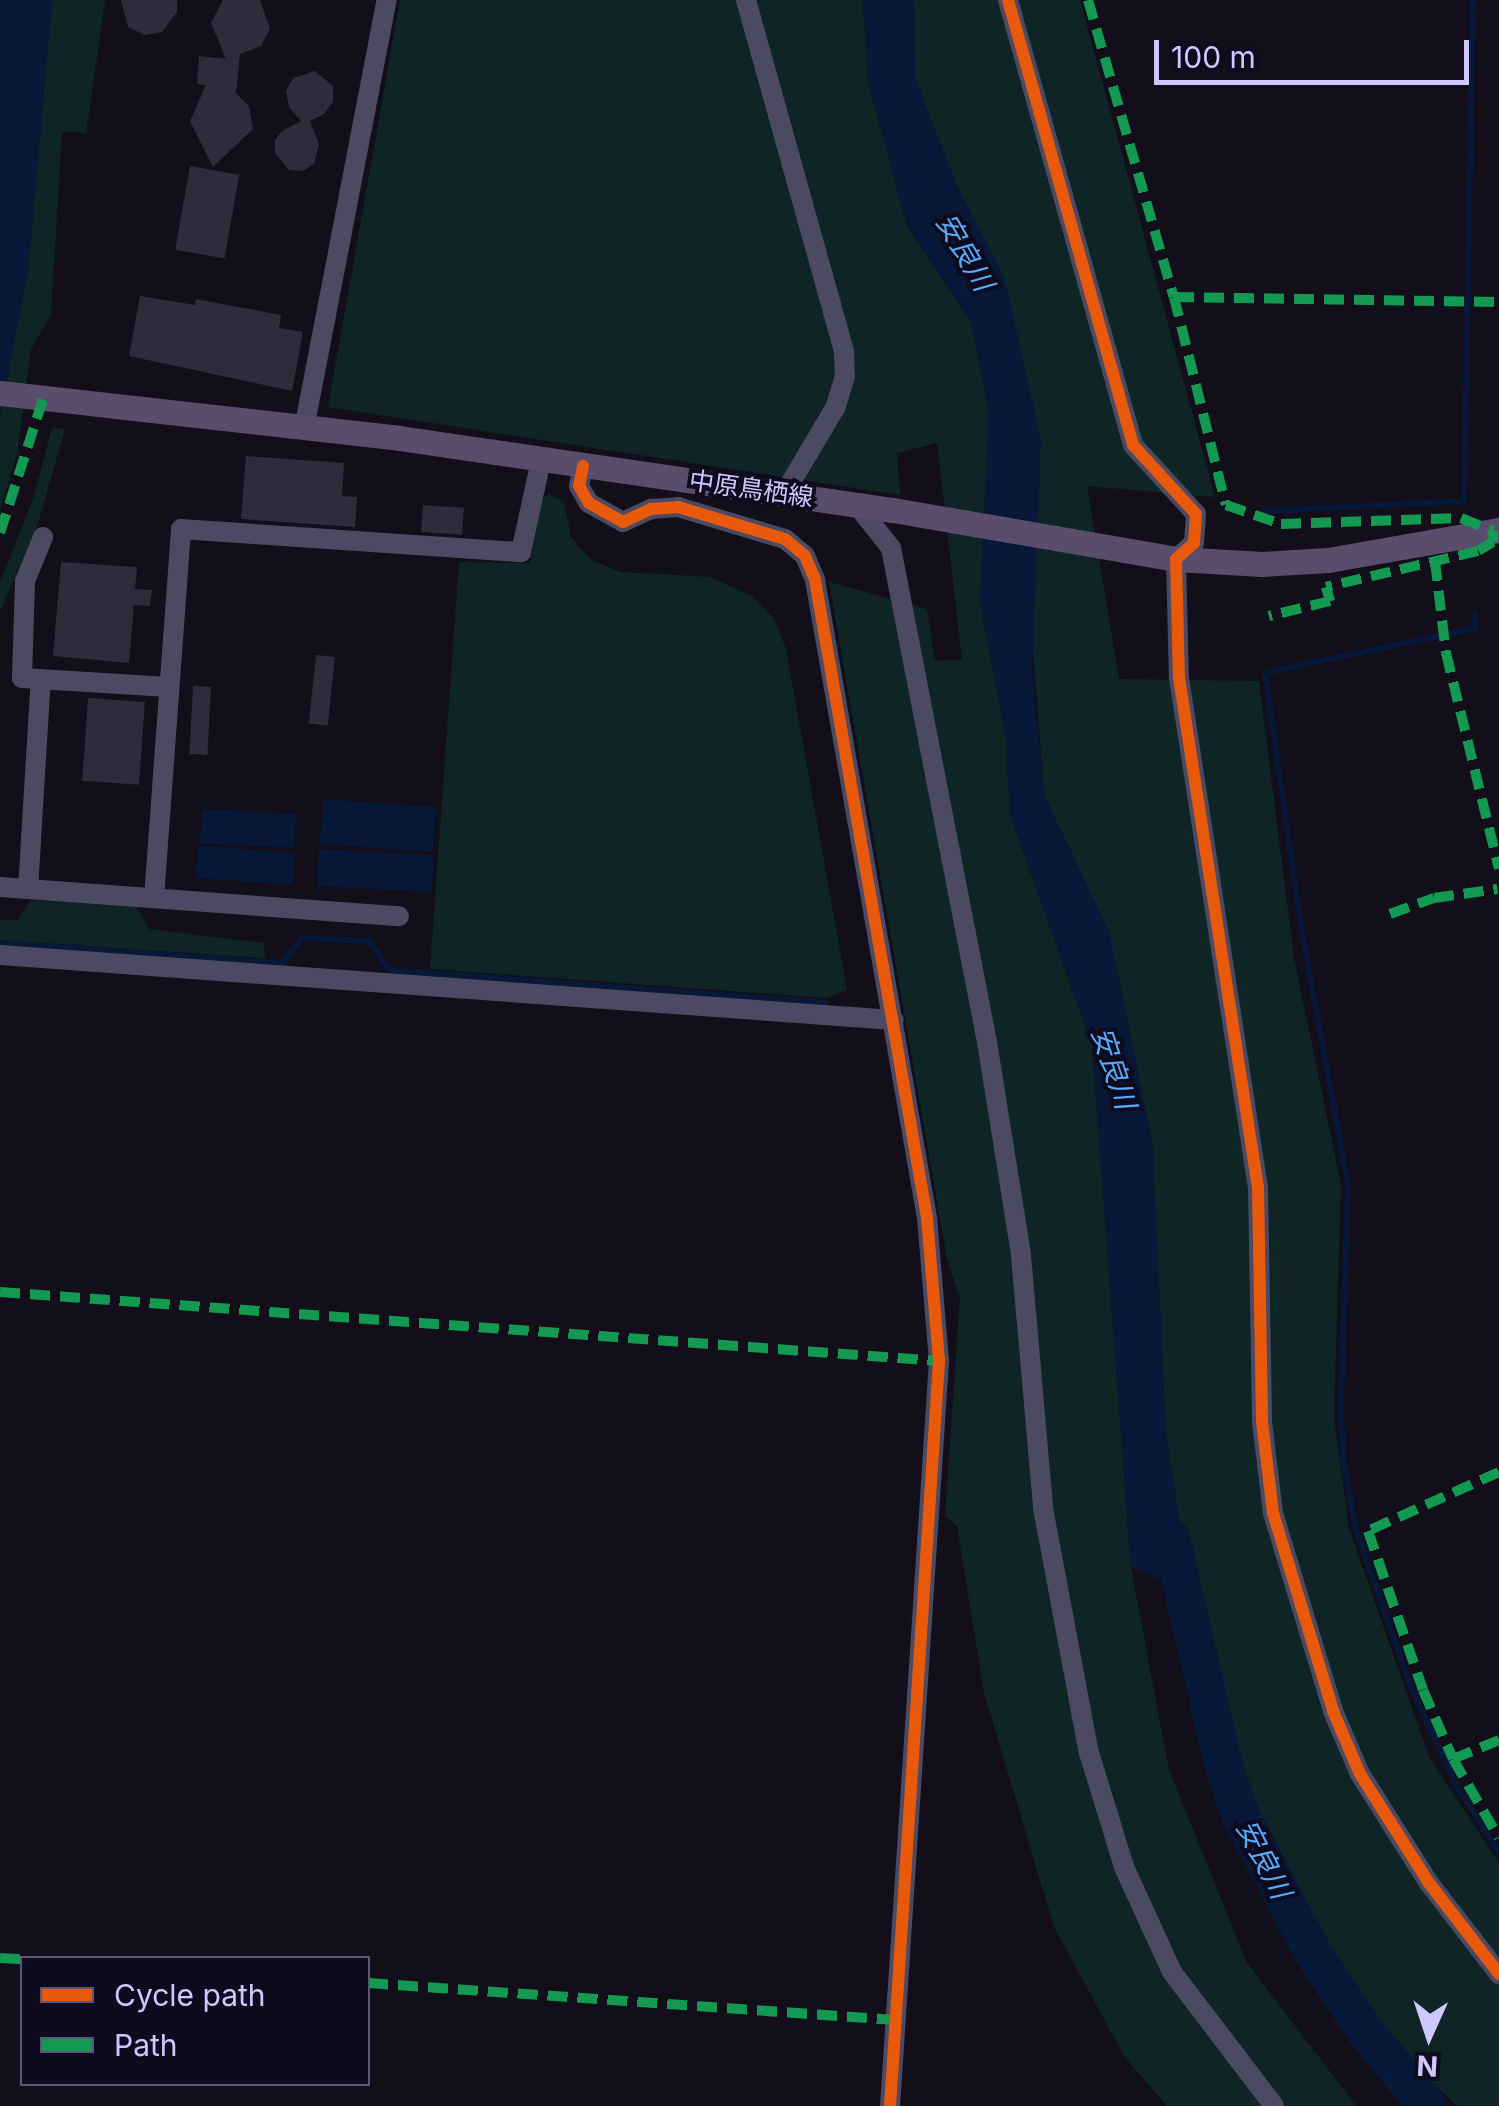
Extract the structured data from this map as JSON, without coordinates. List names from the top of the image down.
{
  "streets": {
    "main road": ["中原鳥栖線"]
  },
  "water": ["安良川"],
  "legend": ["Cycle path", "Path"],
  "scale_bar": "100 m",
  "north": "bottom"
}
